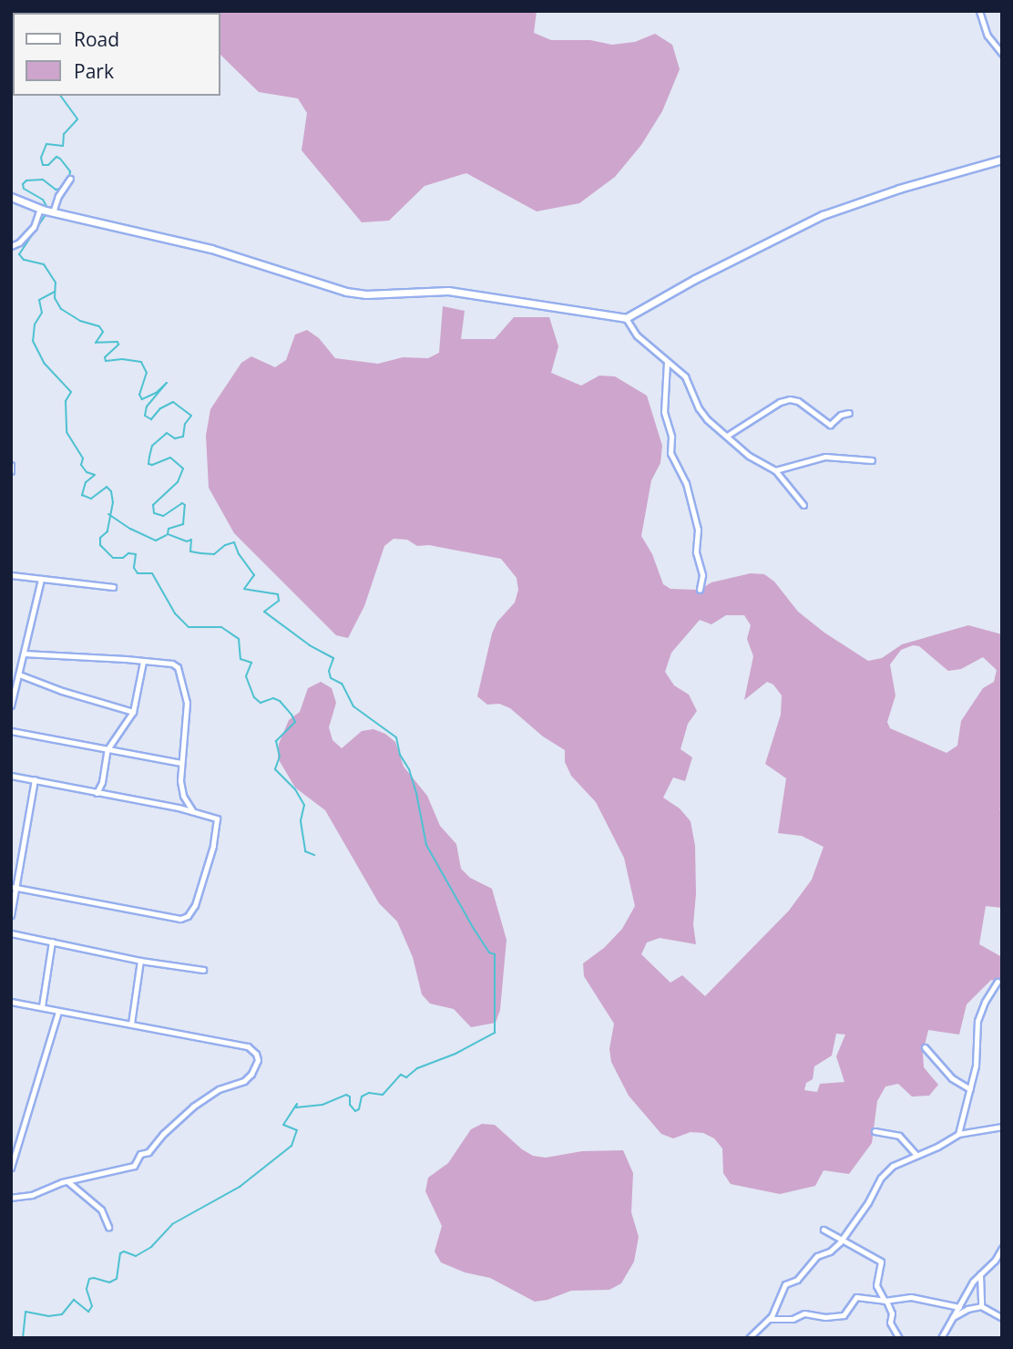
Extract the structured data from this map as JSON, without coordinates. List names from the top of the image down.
{
  "legend": ["Road", "Park"]
}
